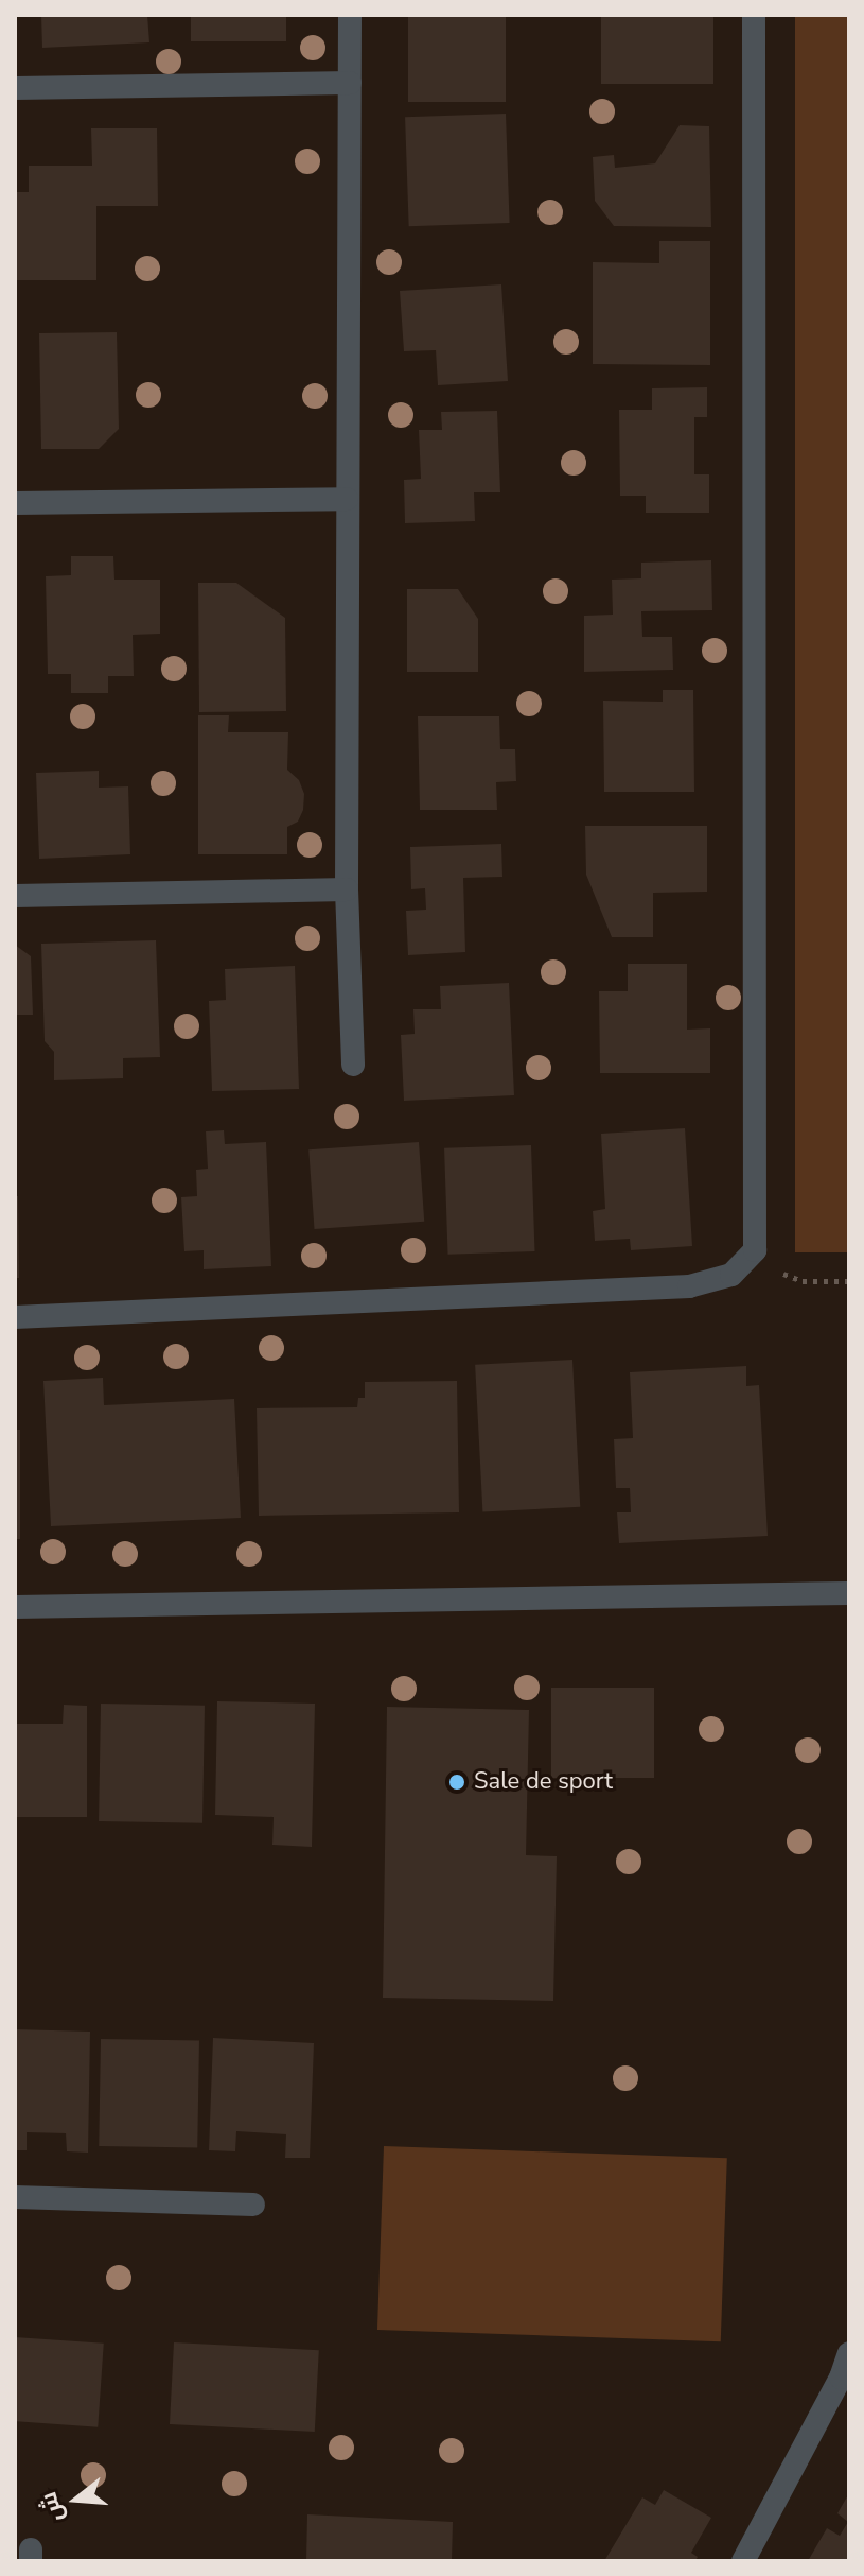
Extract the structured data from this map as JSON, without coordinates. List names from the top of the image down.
{
  "places": ["Sale de sport"],
  "north": "left"
}
